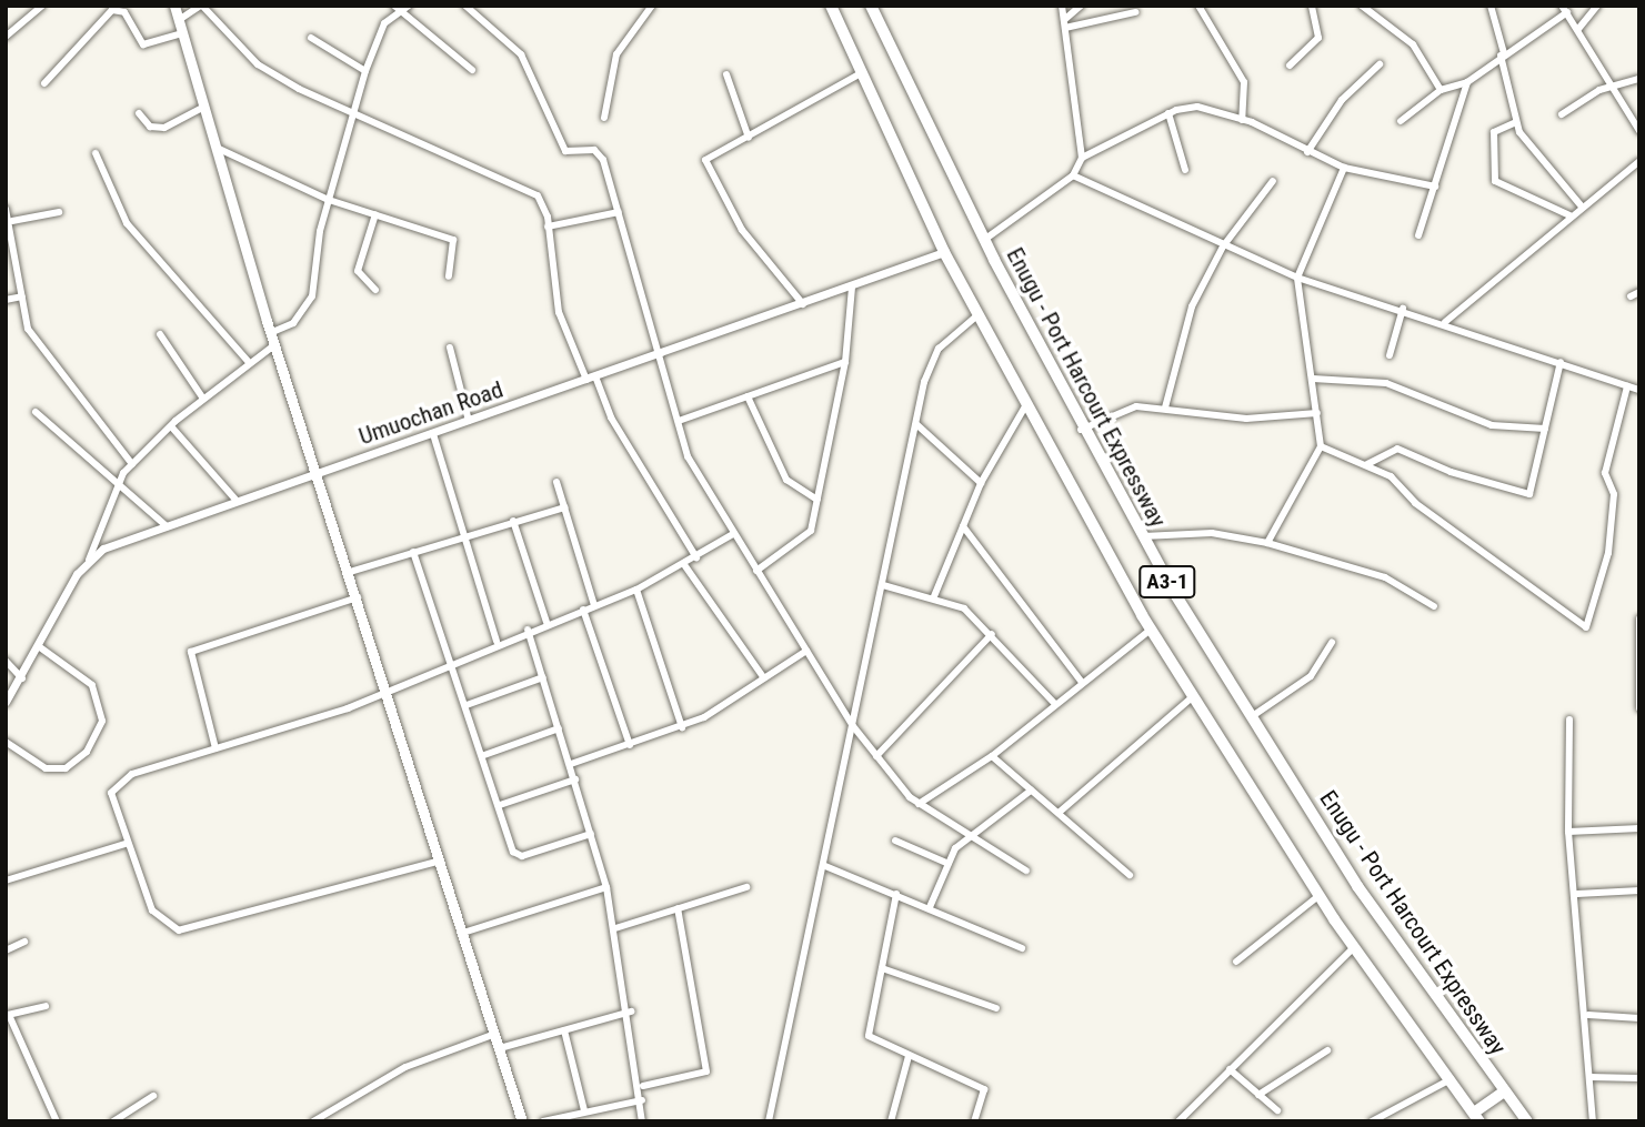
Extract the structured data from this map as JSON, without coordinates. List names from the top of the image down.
{
  "streets": {
    "highway": ["Enugu - Port Harcourt Expressway", "A3-1"],
    "street": ["Umuochan Road"]
  },
  "crossings": [
    ["Umuochan Road", "A3-1"]
  ]
}
